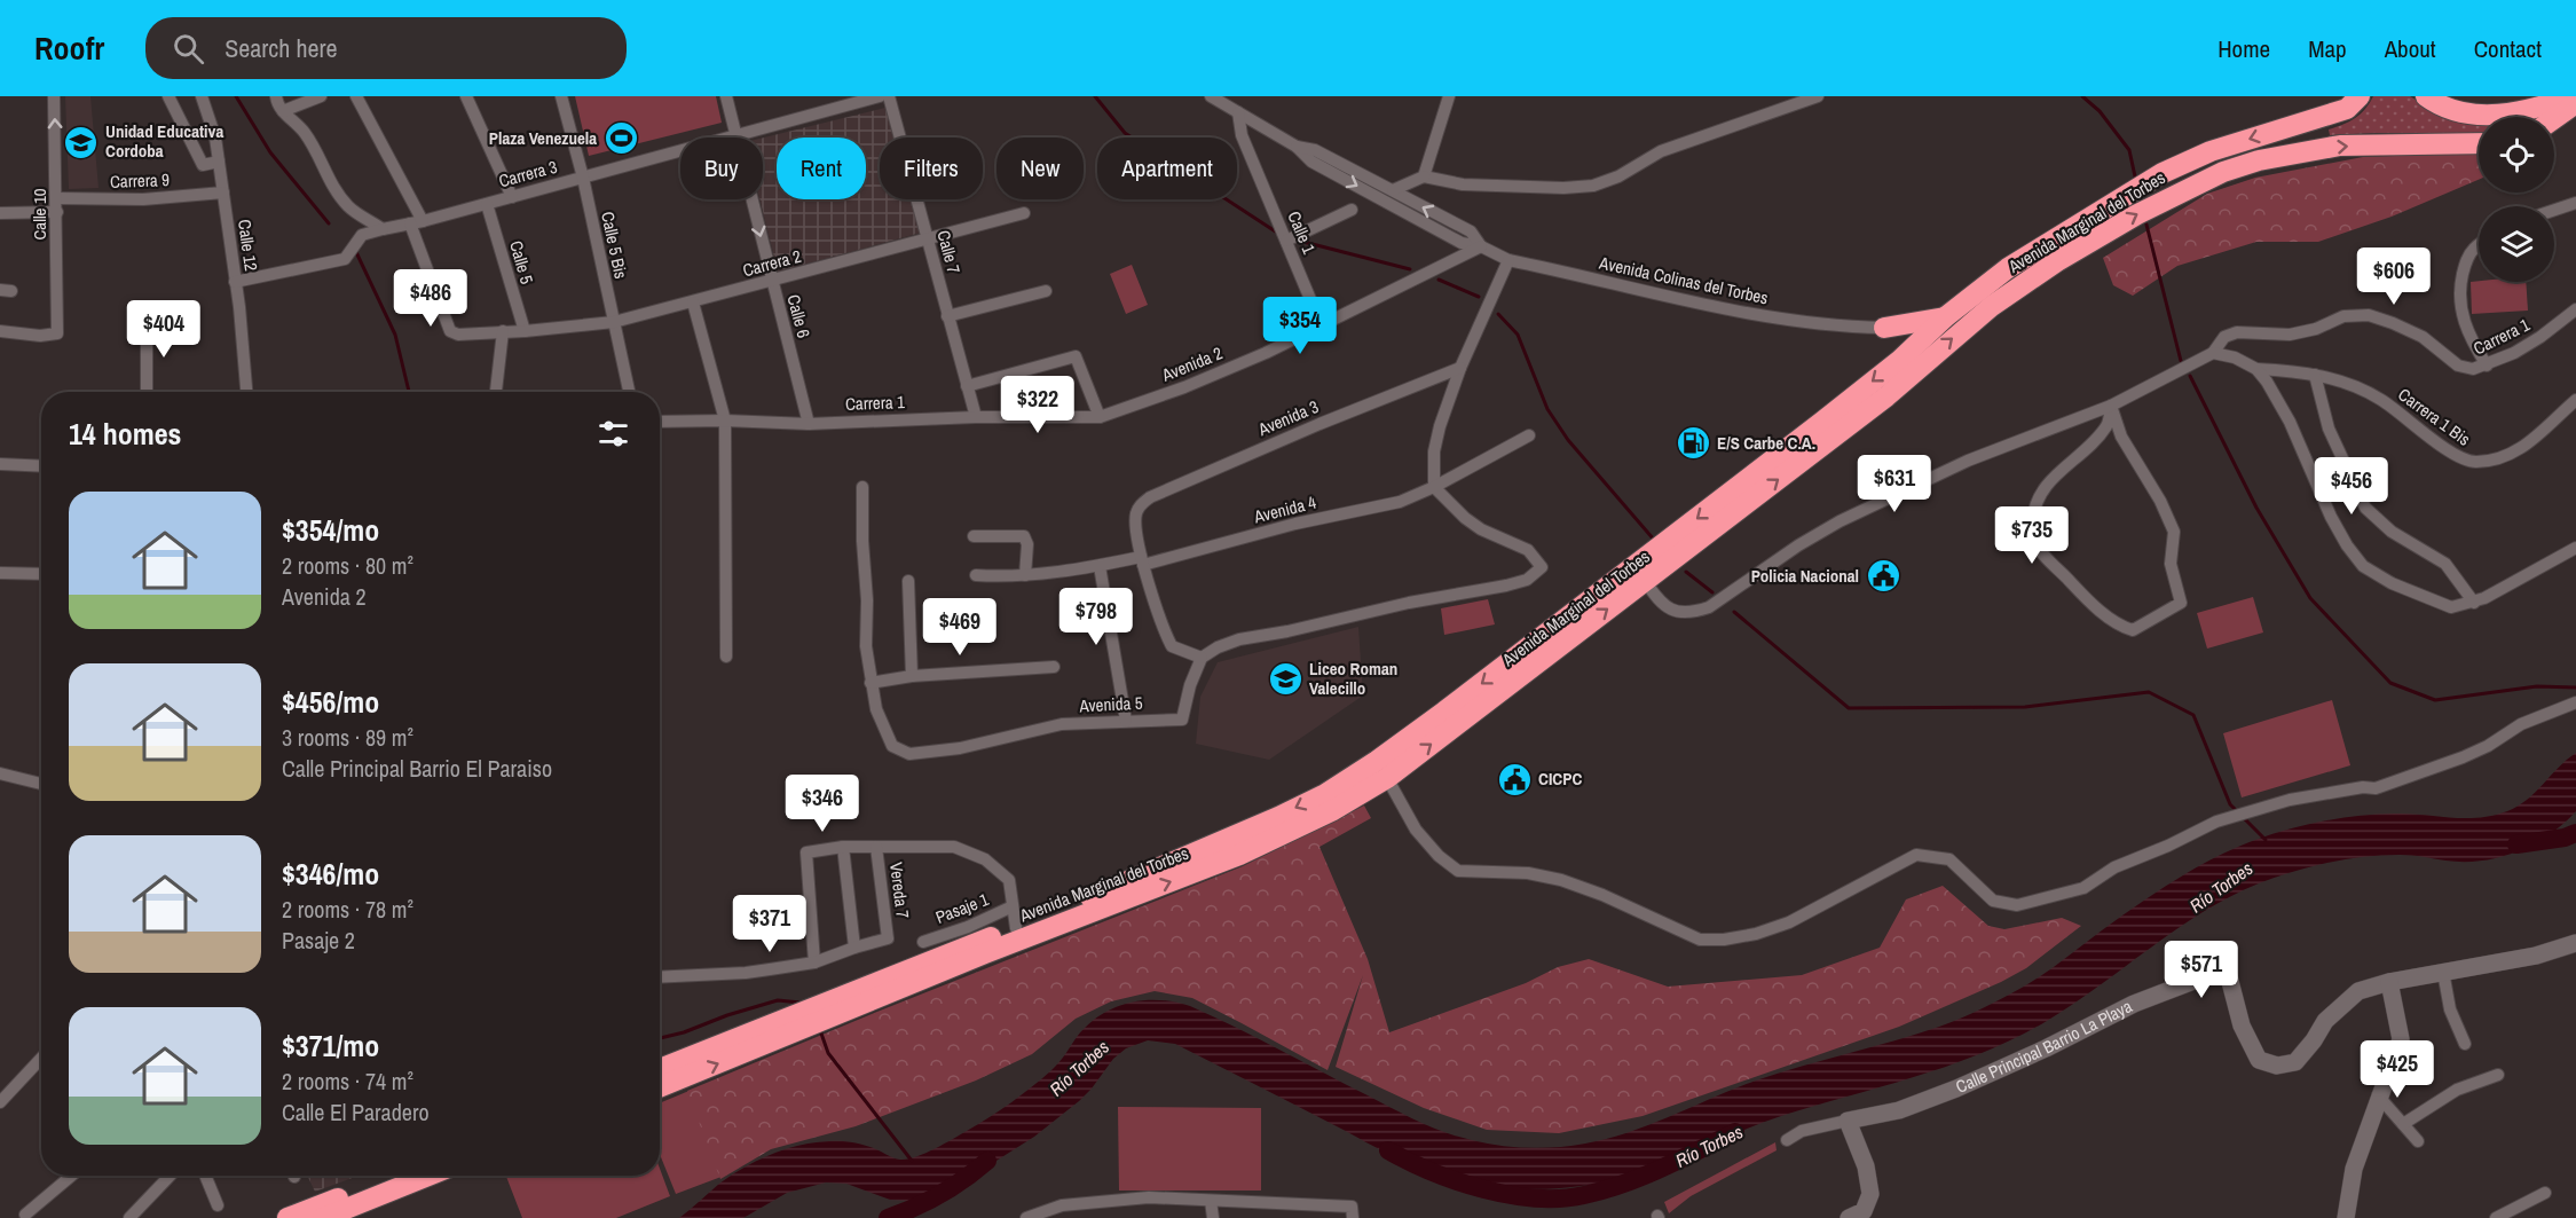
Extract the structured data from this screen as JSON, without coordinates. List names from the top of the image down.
{
  "streets": {
    "highway": ["Avenida Marginal del Torbes"],
    "street": [
      "Carrera 3",
      "Carrera 9",
      "Calle 10",
      "Calle 1",
      "Calle 12",
      "Calle 5 Bis",
      "Calle 7",
      "Calle 5",
      "Carrera 2",
      "Avenida Colinas del Torbes",
      "Calle 6",
      "Carrera 1",
      "Avenida 2",
      "Carrera 1 Bis",
      "Avenida 3",
      "Avenida 4",
      "Avenida 5",
      "Vereda 7",
      "Pasaje 1",
      "Calle Principal Barrio La Playa"
    ]
  },
  "crossings": [
    ["Carrera 3", "Calle 12"],
    ["Carrera 3", "Calle 5 Bis"],
    ["Carrera 3", "Calle 5"],
    ["Carrera 3", "Carrera 2"],
    ["Carrera 3", "Calle 6"],
    ["Carrera 9", "Calle 10"],
    ["Carrera 9", "Calle 12"],
    ["Avenida Marginal del Torbes", "Carrera 1"],
    ["Calle 1", "Avenida Colinas del Torbes"],
    ["Calle 1", "Avenida 2"],
    ["Calle 5 Bis", "Carrera 2"],
    ["Calle 7", "Carrera 2"],
    ["Calle 7", "Carrera 1"],
    ["Calle 5", "Carrera 2"],
    ["Carrera 2", "Calle 6"],
    ["Avenida Colinas del Torbes", "Avenida 2"],
    ["Calle 6", "Carrera 1"],
    ["Carrera 1", "Avenida 2"],
    ["Avenida 3", "Avenida 4"]
  ],
  "one_way": ["Calle 6"],
  "water": ["Río Torbes"],
  "places": {
    "sports": ["Plaza Venezuela"],
    "school or university": ["Unidad Educativa Cordoba", "Liceo Roman Valecillo"],
    "fuel station": ["E/S Carbe C.A."],
    "public building": ["Policia Nacional", "CICPC"]
  },
  "page": {
    "header": "Roofr",
    "search": "Search here",
    "nav": [
      "Home",
      "Map",
      "About",
      "Contact"
    ],
    "chip": [
      "Buy",
      "Rent",
      "Filters",
      "New",
      "Apartment"
    ],
    "price": [
      "$606",
      "$486",
      "$354",
      "$404",
      "$322",
      "$631",
      "$456",
      "$735",
      "$798",
      "$469",
      "$346",
      "$371",
      "$571",
      "$425"
    ],
    "heading": "14 homes",
    "list": [
      {
        "name": "$354/mo",
        "note": "2 rooms · 80 m² · Avenida 2"
      },
      {
        "name": "$456/mo",
        "note": "3 rooms · 89 m² · Calle Principal Barrio El Paraiso"
      },
      {
        "name": "$346/mo",
        "note": "2 rooms · 78 m² · Pasaje 2"
      },
      {
        "name": "$371/mo",
        "note": "2 rooms · 74 m² · Calle El Paradero"
      }
    ]
  }
}
